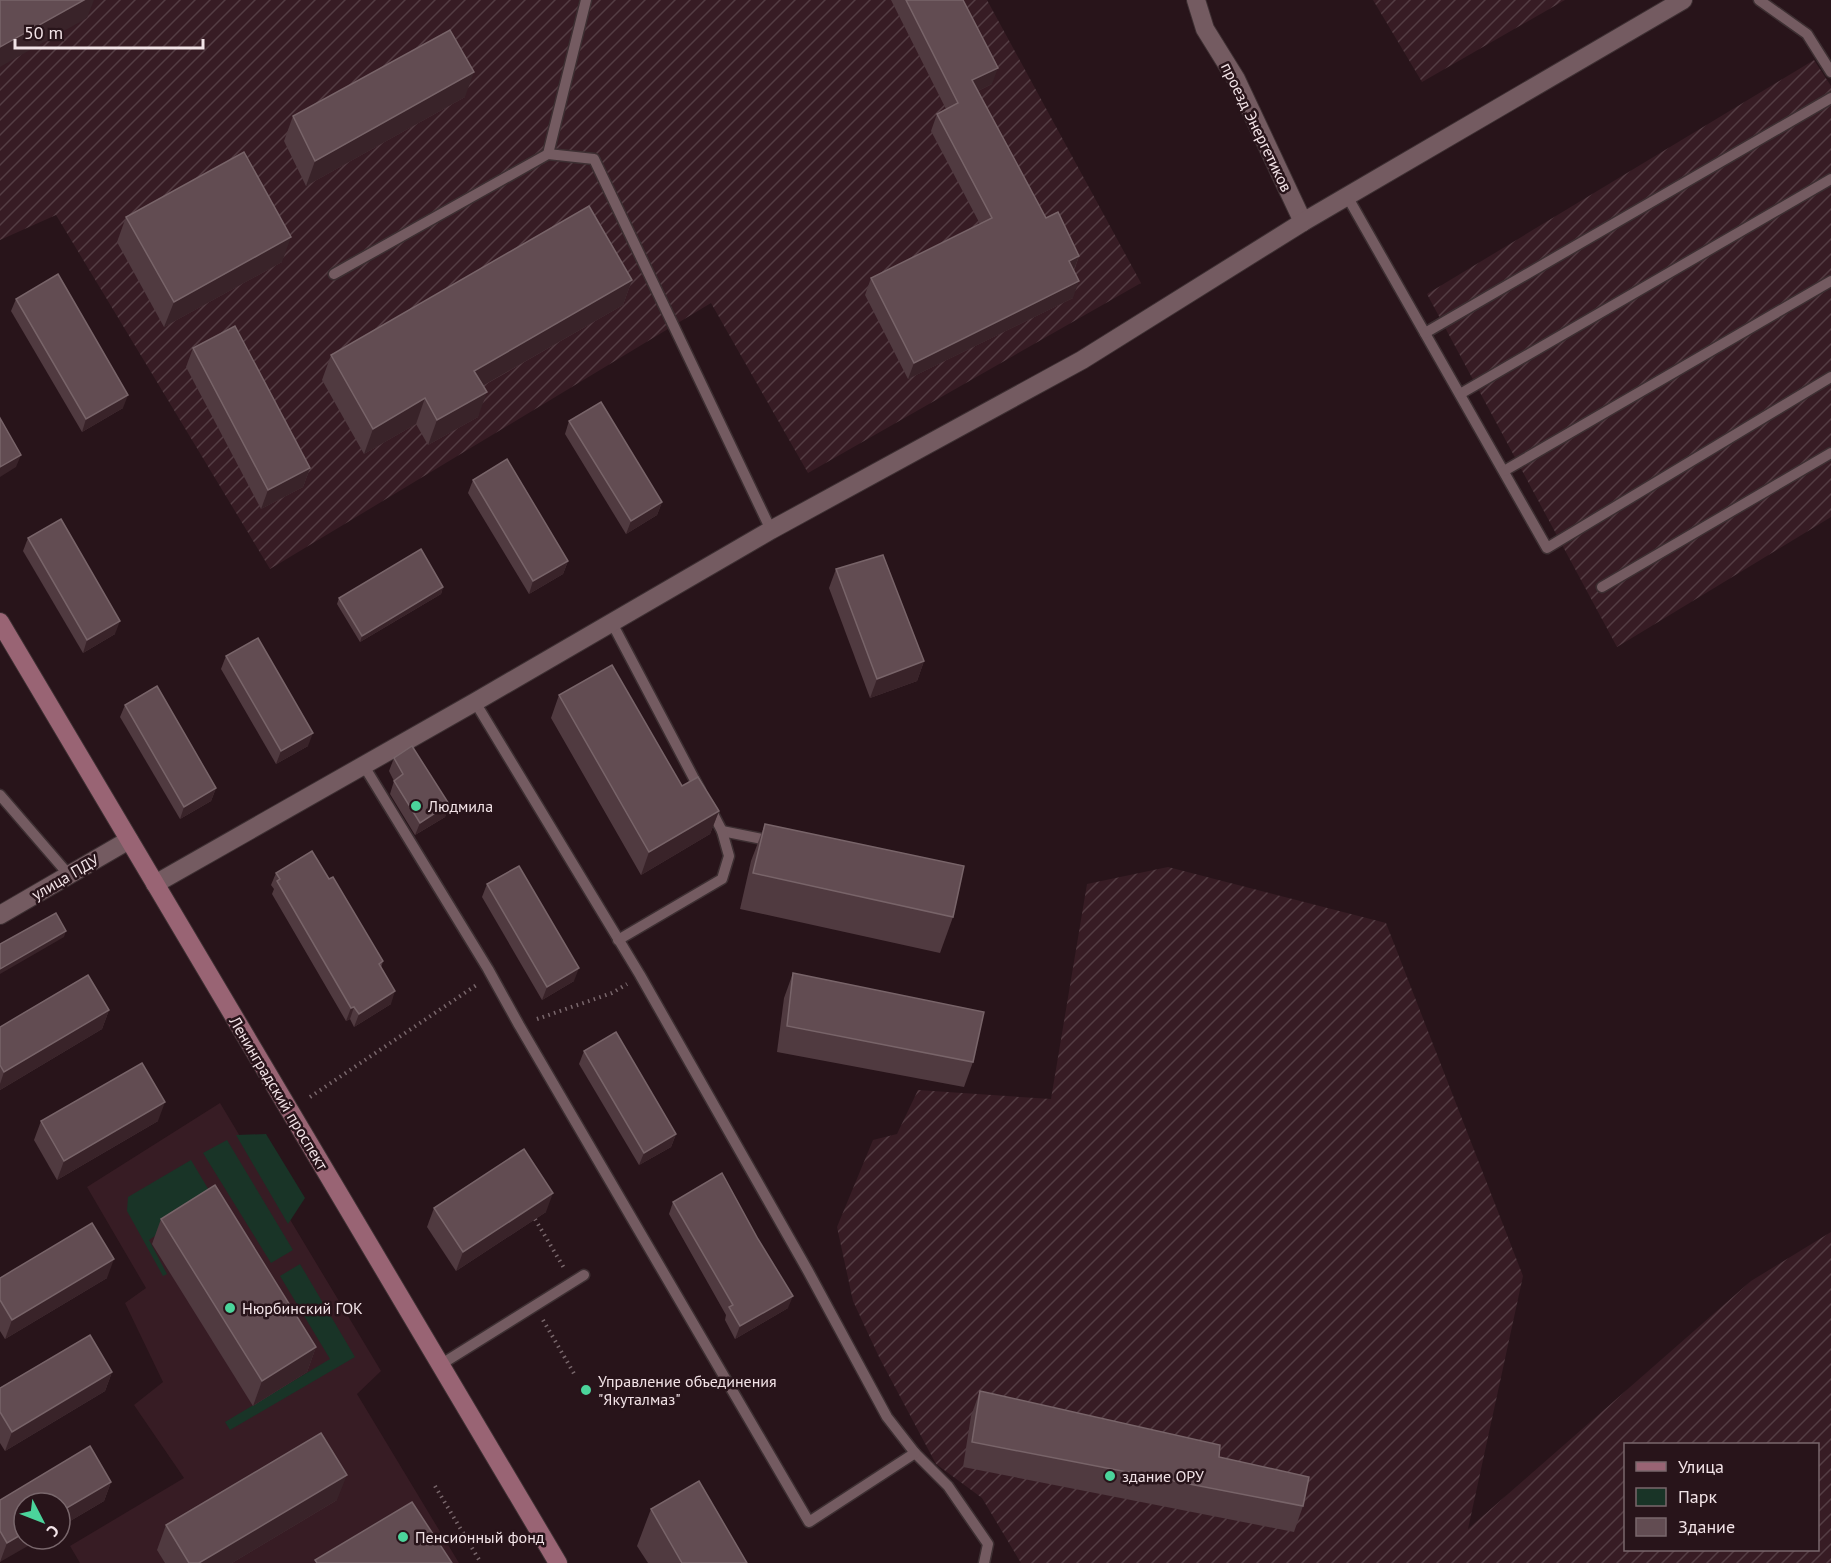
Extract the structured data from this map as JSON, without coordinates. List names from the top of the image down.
{
  "streets": {
    "main road": ["Ленинградский проспект"],
    "street": ["проезд Энергетиков", "улица ПДУ"]
  },
  "crossings": [
    ["улица ПДУ", "Ленинградский проспект"]
  ],
  "places": [
    "Людмила",
    "Нюрбинский ГОК",
    "Управление объединения \"Якуталмаз\"",
    "здание ОРУ",
    "Пенсионный фонд"
  ],
  "legend": ["Улица", "Парк", "Здание"],
  "scale_bar": "50 m",
  "north": "bottom right"
}
